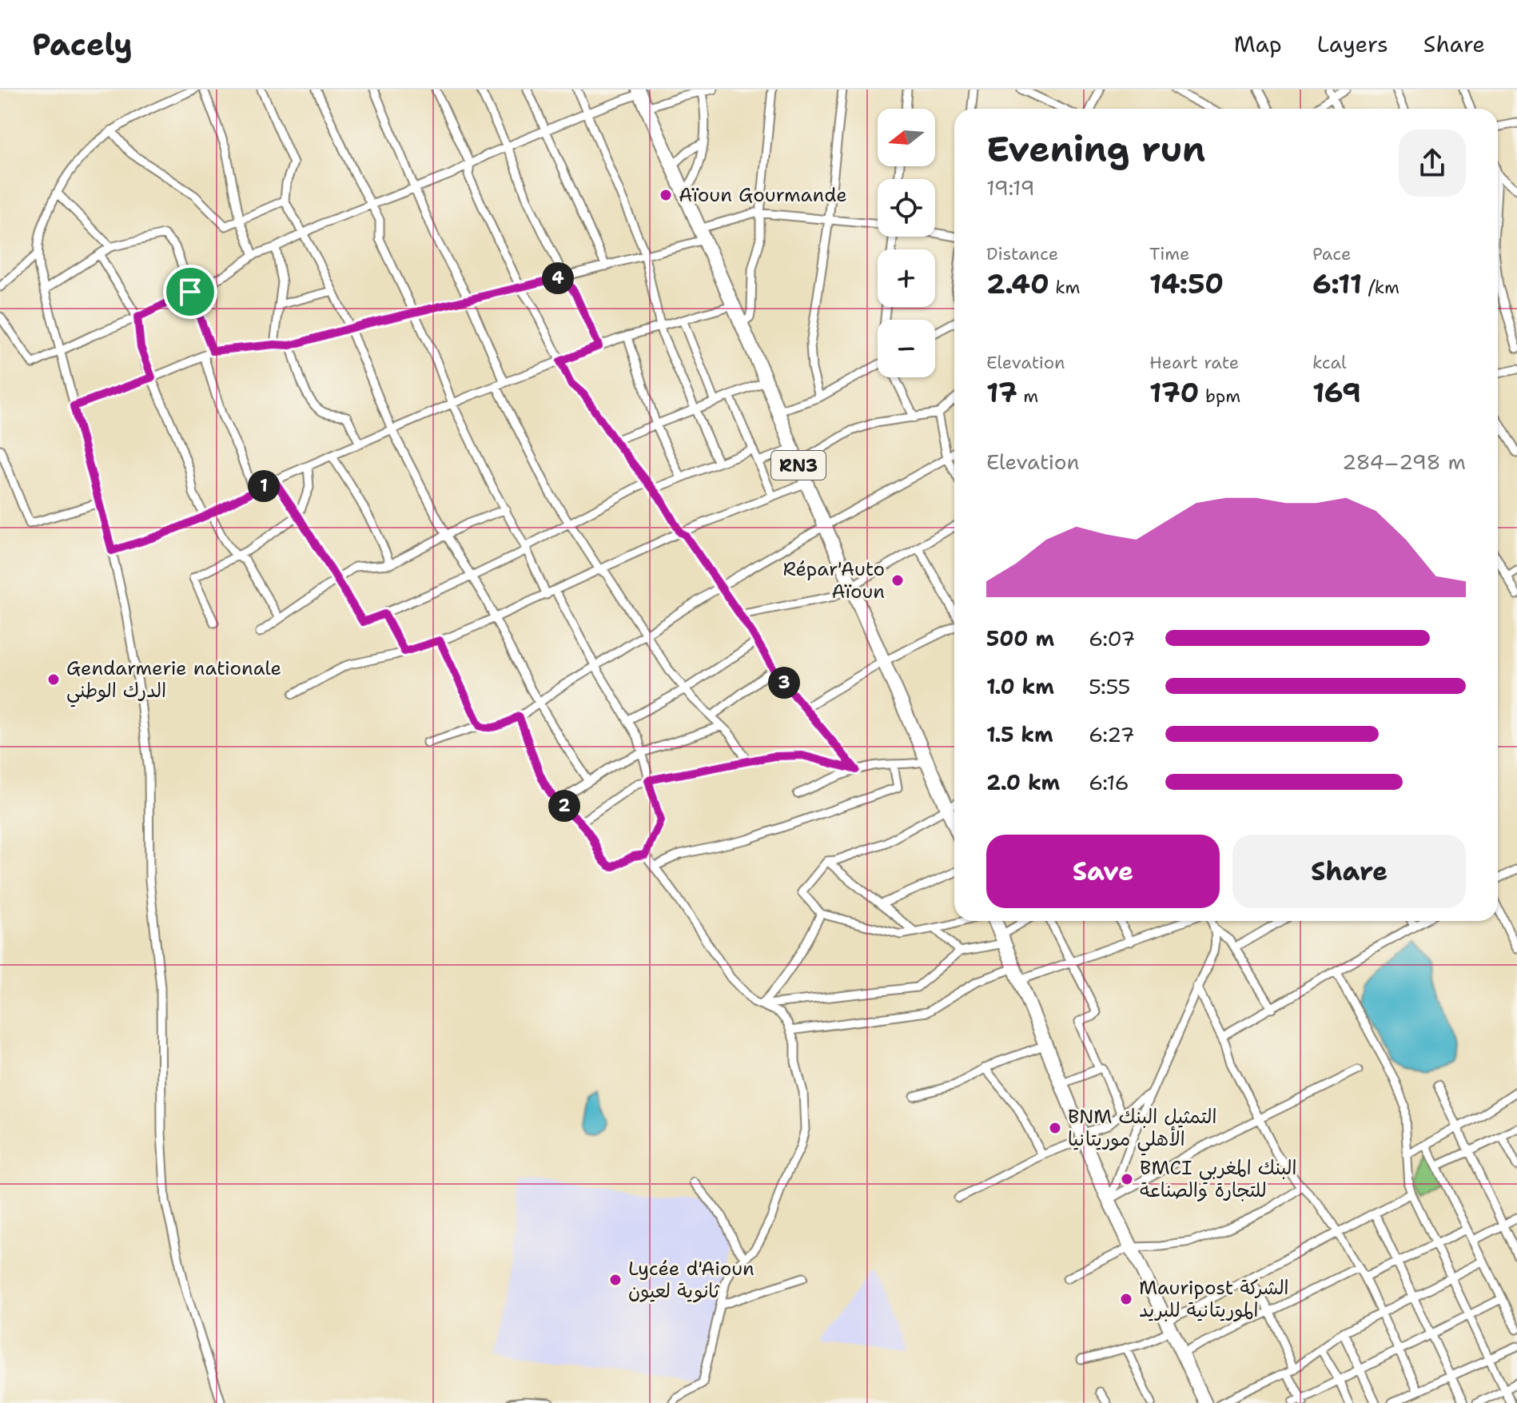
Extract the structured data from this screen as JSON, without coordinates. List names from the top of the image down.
{
  "streets": {
    "highway": ["RN3"]
  },
  "places": [
    "Aïoun Gourmande",
    "Répar'Auto Aïoun",
    "Gendarmerie nationale الدرك الوطني",
    "BNM التمثيل البنك الأهلي موريتانيا",
    "BMCI البنك المغربي للتجارة والصناعة",
    "Lycée d'Aioun ثانوية لعيون",
    "Mauripost الشركة الموريتانية للبريد"
  ],
  "north": "left",
  "page": {
    "header": "Pacely",
    "nav": ["Map", "Layers", "Share"],
    "map_buttons": ["+", "−"],
    "heading": ["Evening run", "19:19"],
    "stats": [
      ["Distance", "2.40 km"],
      ["Time", "14:50"],
      ["Pace", "6:11 /km"],
      ["Elevation", "17 m"],
      ["Heart rate", "170 bpm"],
      ["kcal", "169"]
    ],
    "pins": [
      "4",
      "1",
      "3",
      "2"
    ],
    "chart": ["Elevation", "284–298 m"],
    "list": [
      {
        "name": "500 m",
        "note": "6:07"
      },
      {
        "name": "1.0 km",
        "note": "5:55"
      },
      {
        "name": "1.5 km",
        "note": "6:27"
      },
      {
        "name": "2.0 km",
        "note": "6:16"
      }
    ],
    "buttons": ["Save", "Share"]
  }
}
